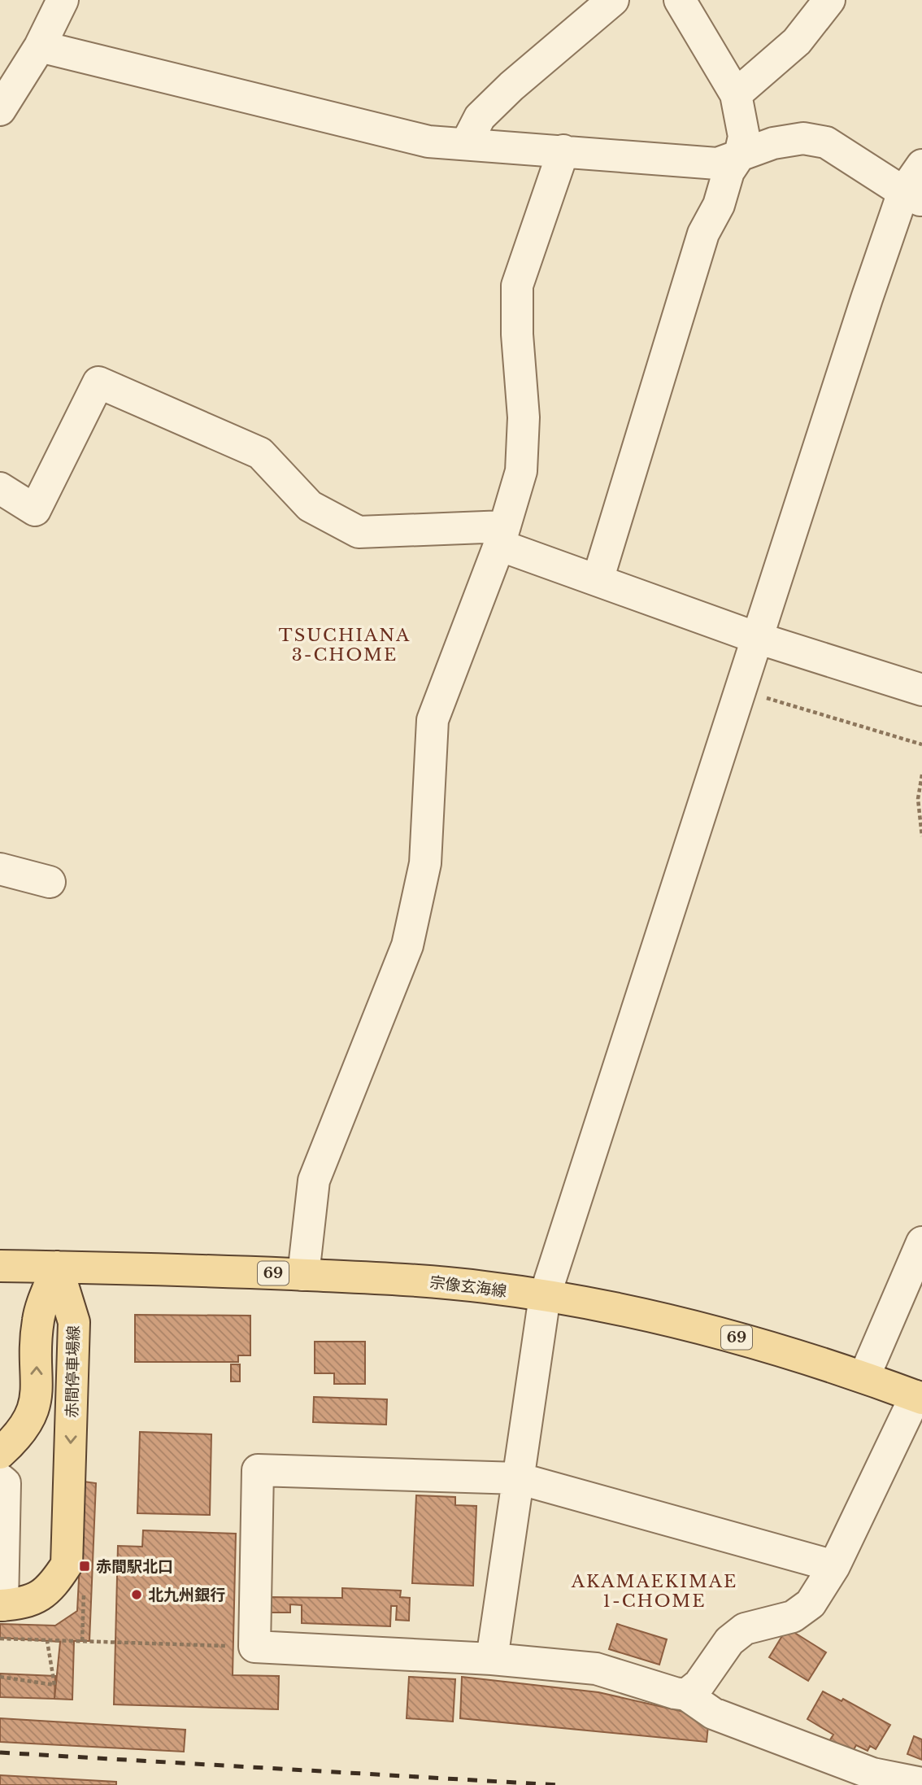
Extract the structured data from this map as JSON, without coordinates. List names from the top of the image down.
{
  "streets": {
    "main road": ["69", "宗像玄海線", "赤間停車場線"]
  },
  "crossings": [
    ["宗像玄海線", "赤間停車場線"]
  ],
  "districts": ["TSUCHIANA 3-CHOME", "AKAMAEKIMAE 1-CHOME"],
  "places": {
    "transit": ["赤間駅北口"],
    "other": ["北九州銀行"]
  }
}
